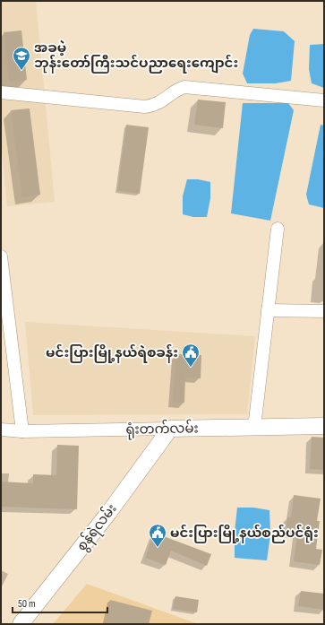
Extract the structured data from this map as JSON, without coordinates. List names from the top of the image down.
{
  "streets": {
    "main road": ["ရုံးတက်လမ်း", "စွန်ရဲလမ်း"]
  },
  "crossings": [
    ["ရုံးတက်လမ်း", "စွန်ရဲလမ်း"]
  ],
  "places": {
    "school or university": ["အခမဲ့ ဘုန်းတော်ကြီးသင်ပညာရေးကျောင်း"],
    "public building": ["မင်းပြားမြို့နယ်ရဲစခန်း", "မင်းပြားမြို့နယ်စည်ပင်ရုံး"]
  },
  "scale_bar": "50 m"
}
